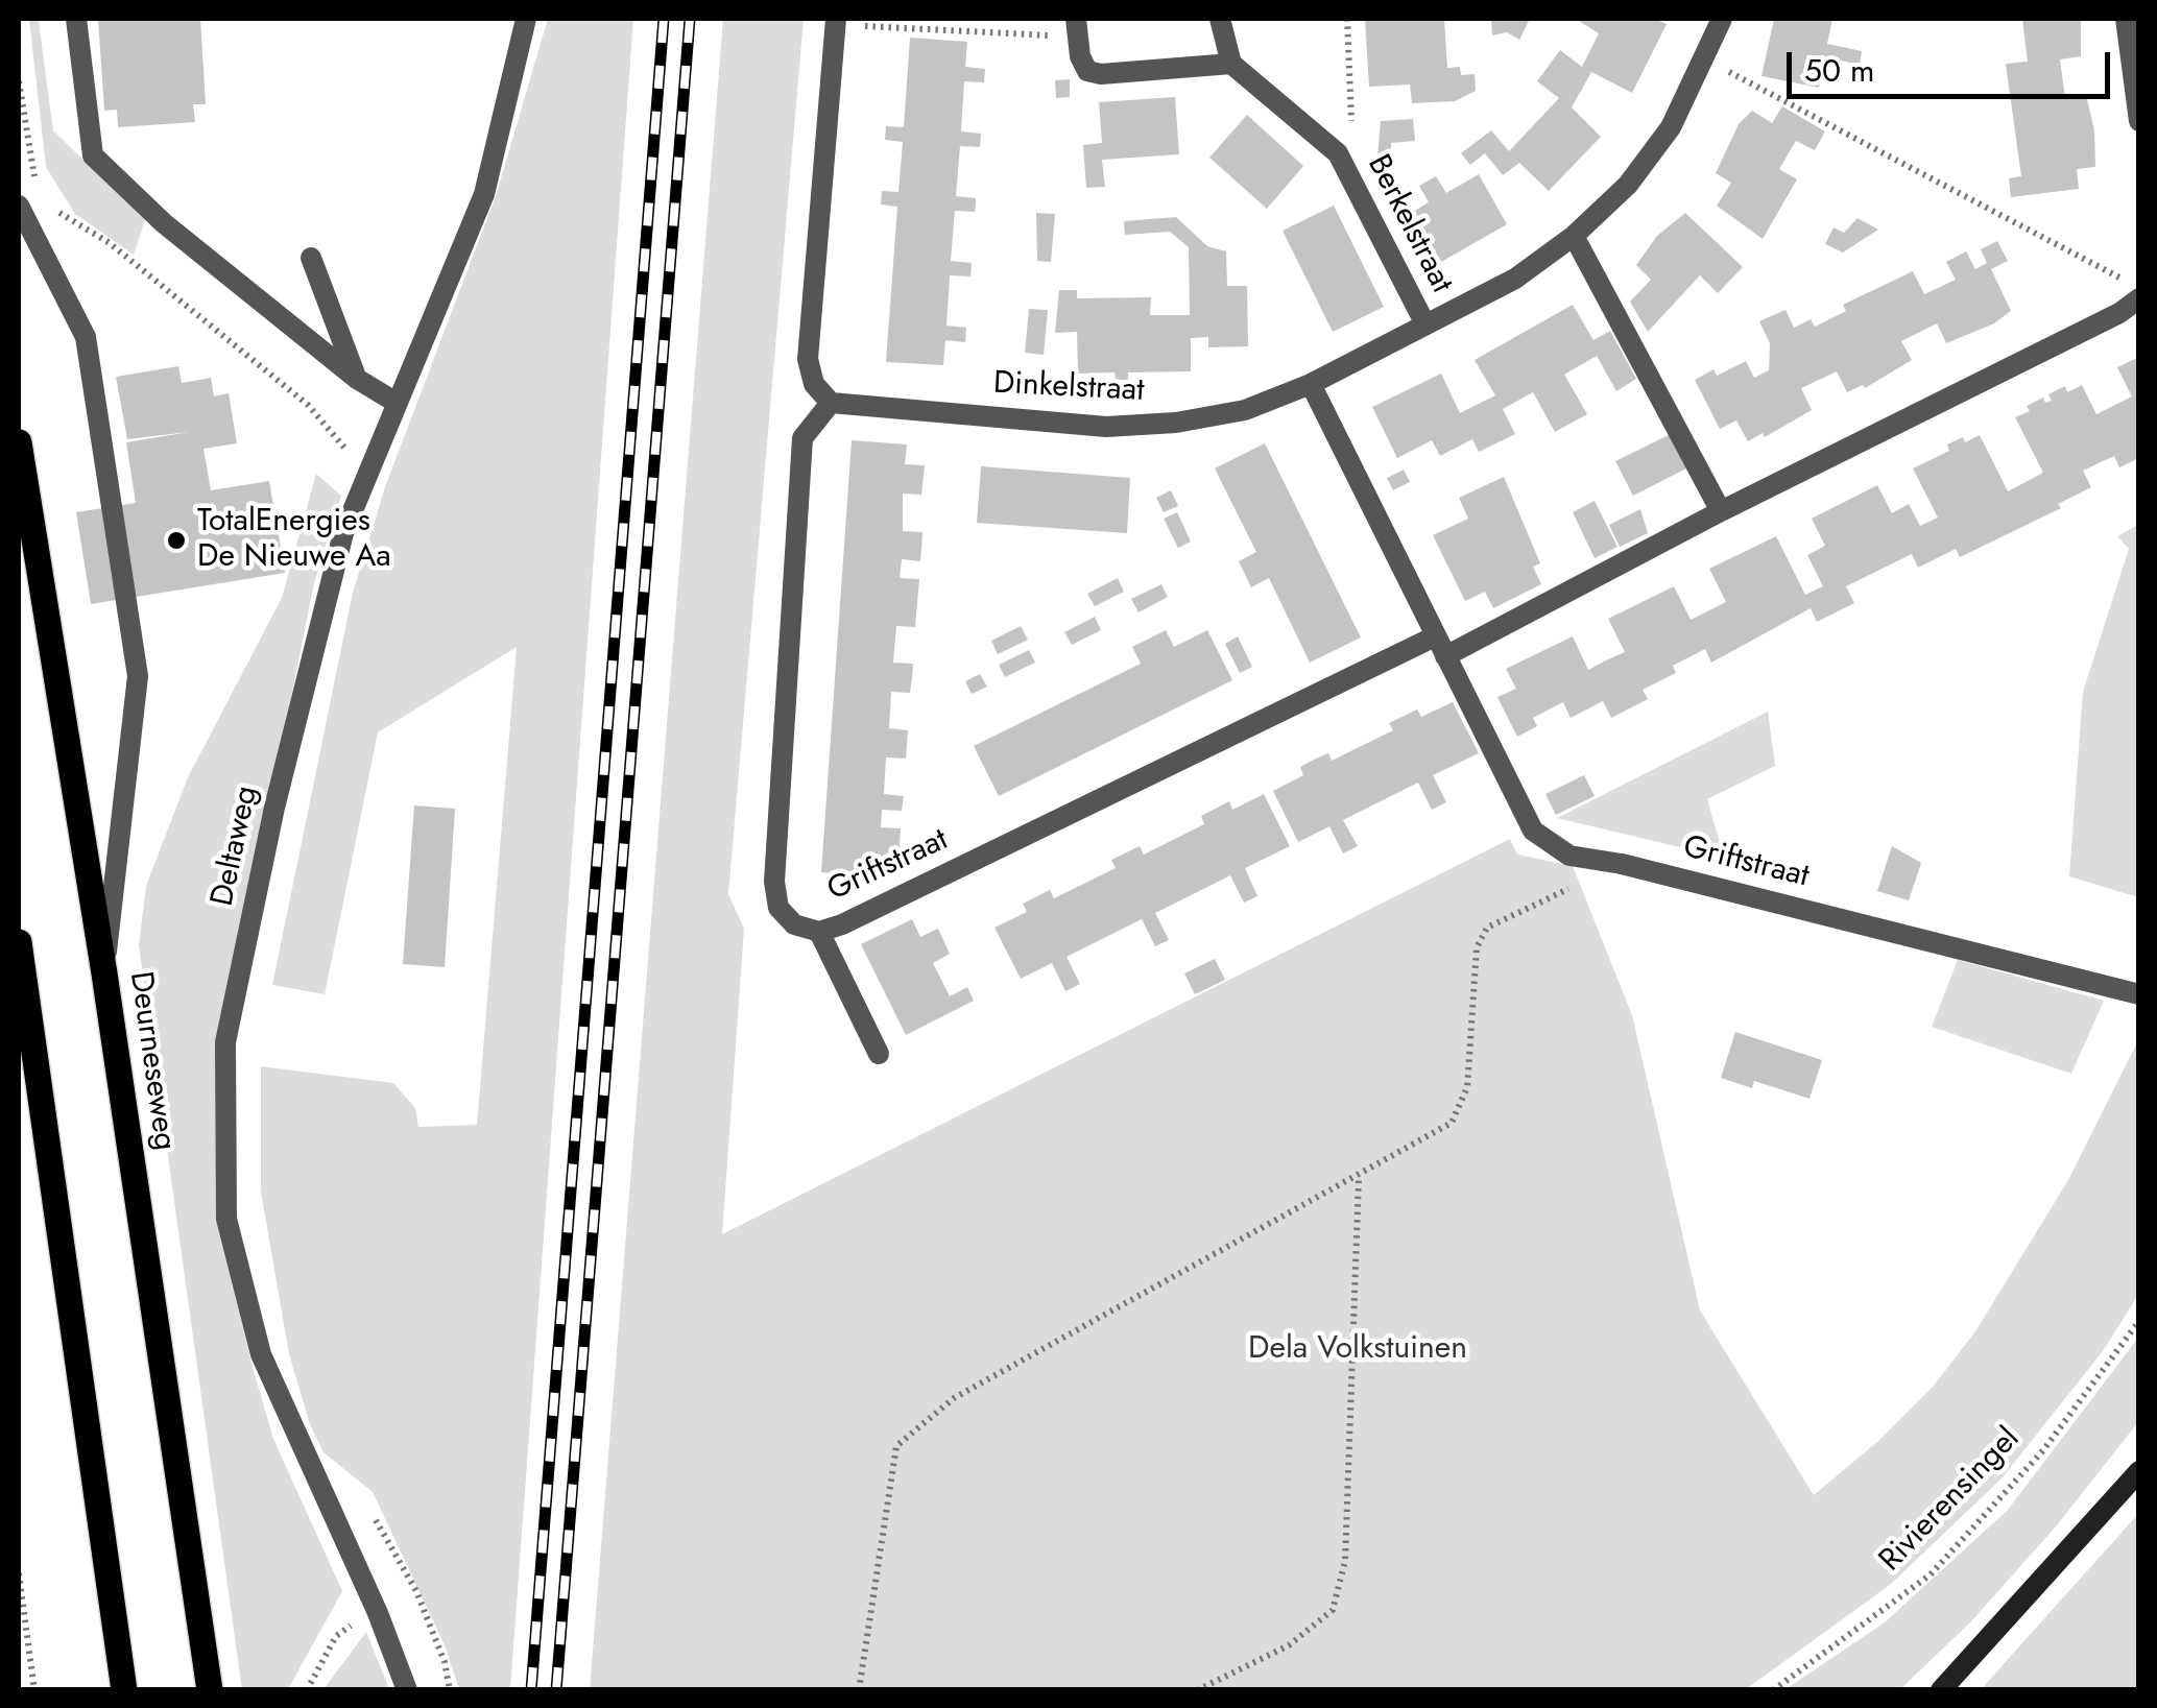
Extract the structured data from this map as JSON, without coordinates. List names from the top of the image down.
{
  "streets": {
    "main road": ["Deurneseweg"],
    "street": [
      "Berkelstraat",
      "Dinkelstraat",
      "Deltaweg",
      "Griftstraat"
    ],
    "path": ["Rivierensingel"]
  },
  "crossings": [
    ["Berkelstraat", "Dinkelstraat"],
    ["Dinkelstraat", "Griftstraat"]
  ],
  "parks": ["Dela Volkstuinen"],
  "places": ["TotalEnergies De Nieuwe Aa"],
  "scale_bar": "50 m"
}
